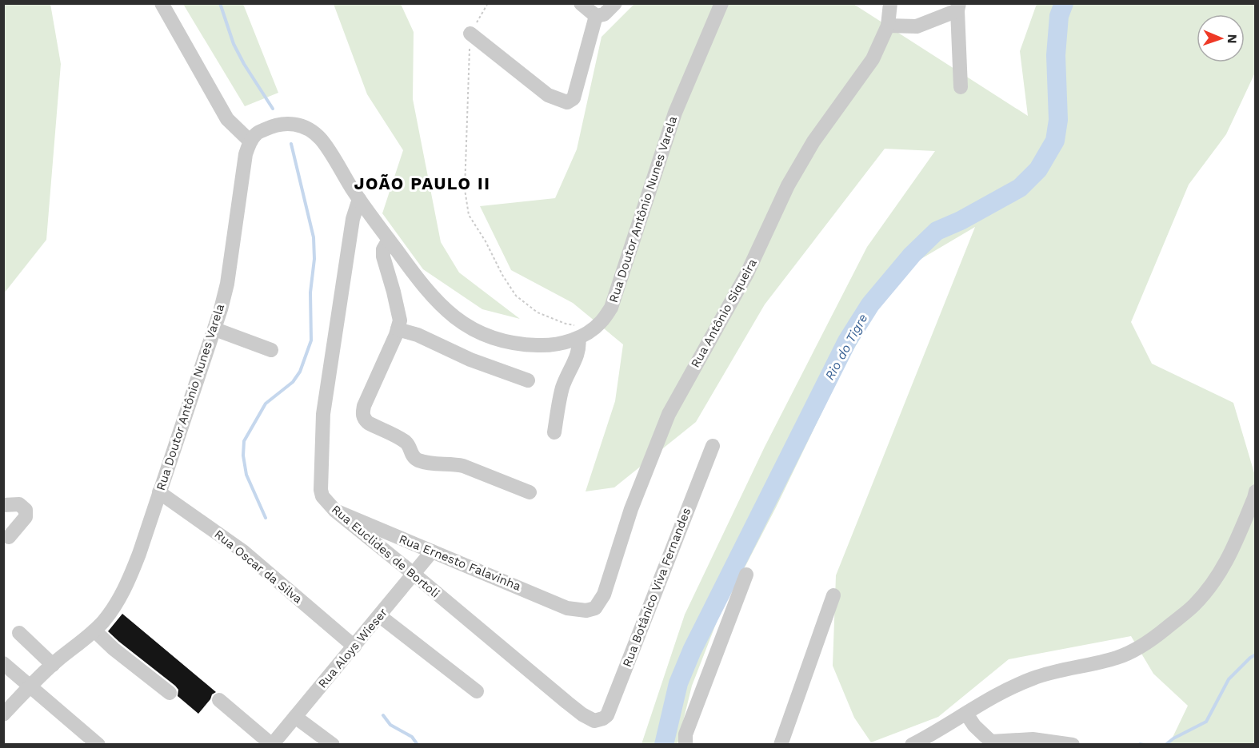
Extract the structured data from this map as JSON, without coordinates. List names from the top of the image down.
{
  "streets": {
    "street": [
      "Rua Doutor Antônio Nunes Varela",
      "Rua Antônio Siqueira",
      "Rua Euclides de Bortoli",
      "Rua Ernesto Falavinha",
      "Rua Oscar da Silva",
      "Rua Botânico Viva Fernandes",
      "Rua Aloys Wieser"
    ]
  },
  "crossings": [
    ["Rua Doutor Antônio Nunes Varela", "Rua Euclides de Bortoli"],
    ["Rua Doutor Antônio Nunes Varela", "Rua Oscar da Silva"],
    ["Rua Antônio Siqueira", "Rua Ernesto Falavinha"],
    ["Rua Euclides de Bortoli", "Rua Ernesto Falavinha"],
    ["Rua Euclides de Bortoli", "Rua Botânico Viva Fernandes"],
    ["Rua Euclides de Bortoli", "Rua Aloys Wieser"],
    ["Rua Ernesto Falavinha", "Rua Aloys Wieser"],
    ["Rua Oscar da Silva", "Rua Aloys Wieser"]
  ],
  "districts": ["JOÃO PAULO II"],
  "water": ["Rio do Tigre"],
  "north": "right"
}
